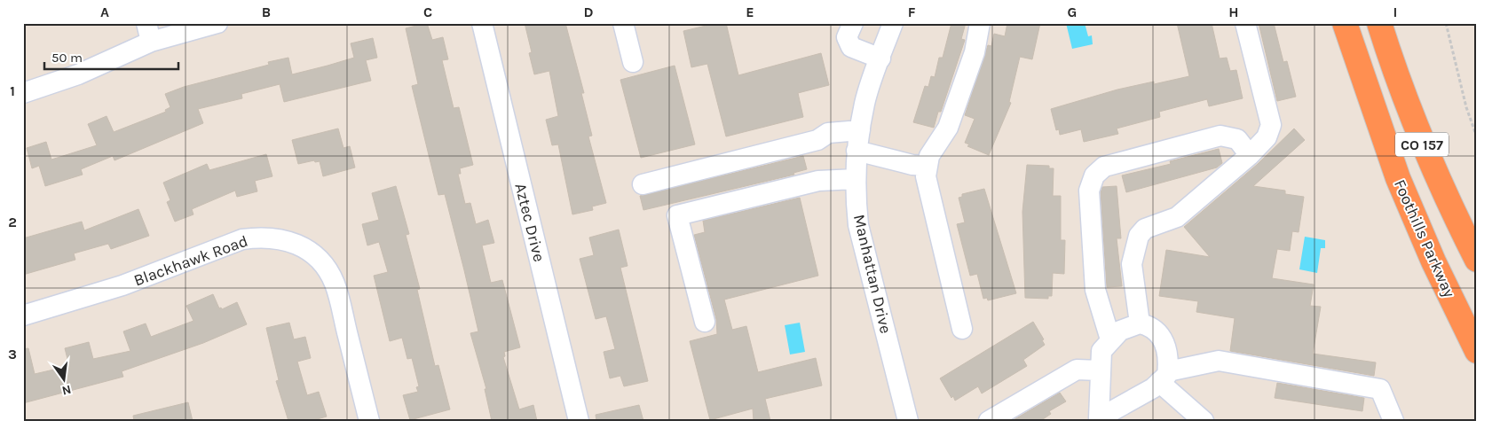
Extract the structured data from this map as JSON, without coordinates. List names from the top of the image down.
{
  "streets": {
    "highway": ["CO 157", "Foothills Parkway"],
    "street": ["Aztec Drive", "Blackhawk Road", "Manhattan Drive"]
  },
  "scale_bar": "50 m",
  "north": "bottom",
  "grid": {
    "columns": [
      "A",
      "B",
      "C",
      "D",
      "E",
      "F",
      "G",
      "H",
      "I"
    ],
    "rows": ["1", "2", "3"]
  }
}
